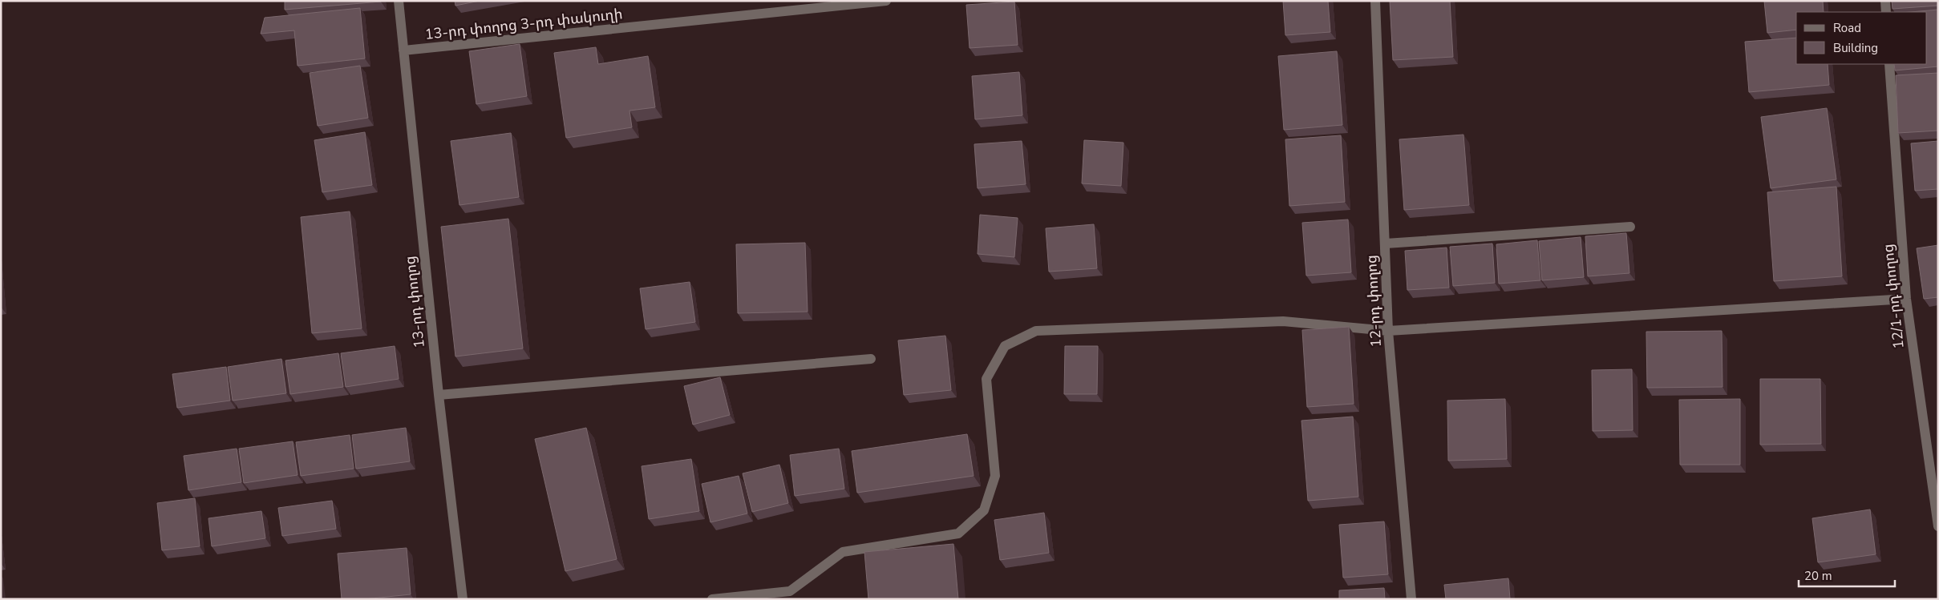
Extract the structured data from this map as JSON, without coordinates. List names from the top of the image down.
{
  "streets": {
    "street": [
      "13-րդ փողոց 3-րդ փակուղի",
      "12/1-րդ փողոց",
      "12-րդ փողոց",
      "13-րդ փողոց"
    ]
  },
  "crossings": [
    ["13-րդ փողոց 3-րդ փակուղի", "13-րդ փողոց"]
  ],
  "legend": ["Road", "Building"],
  "scale_bar": "20 m"
}
